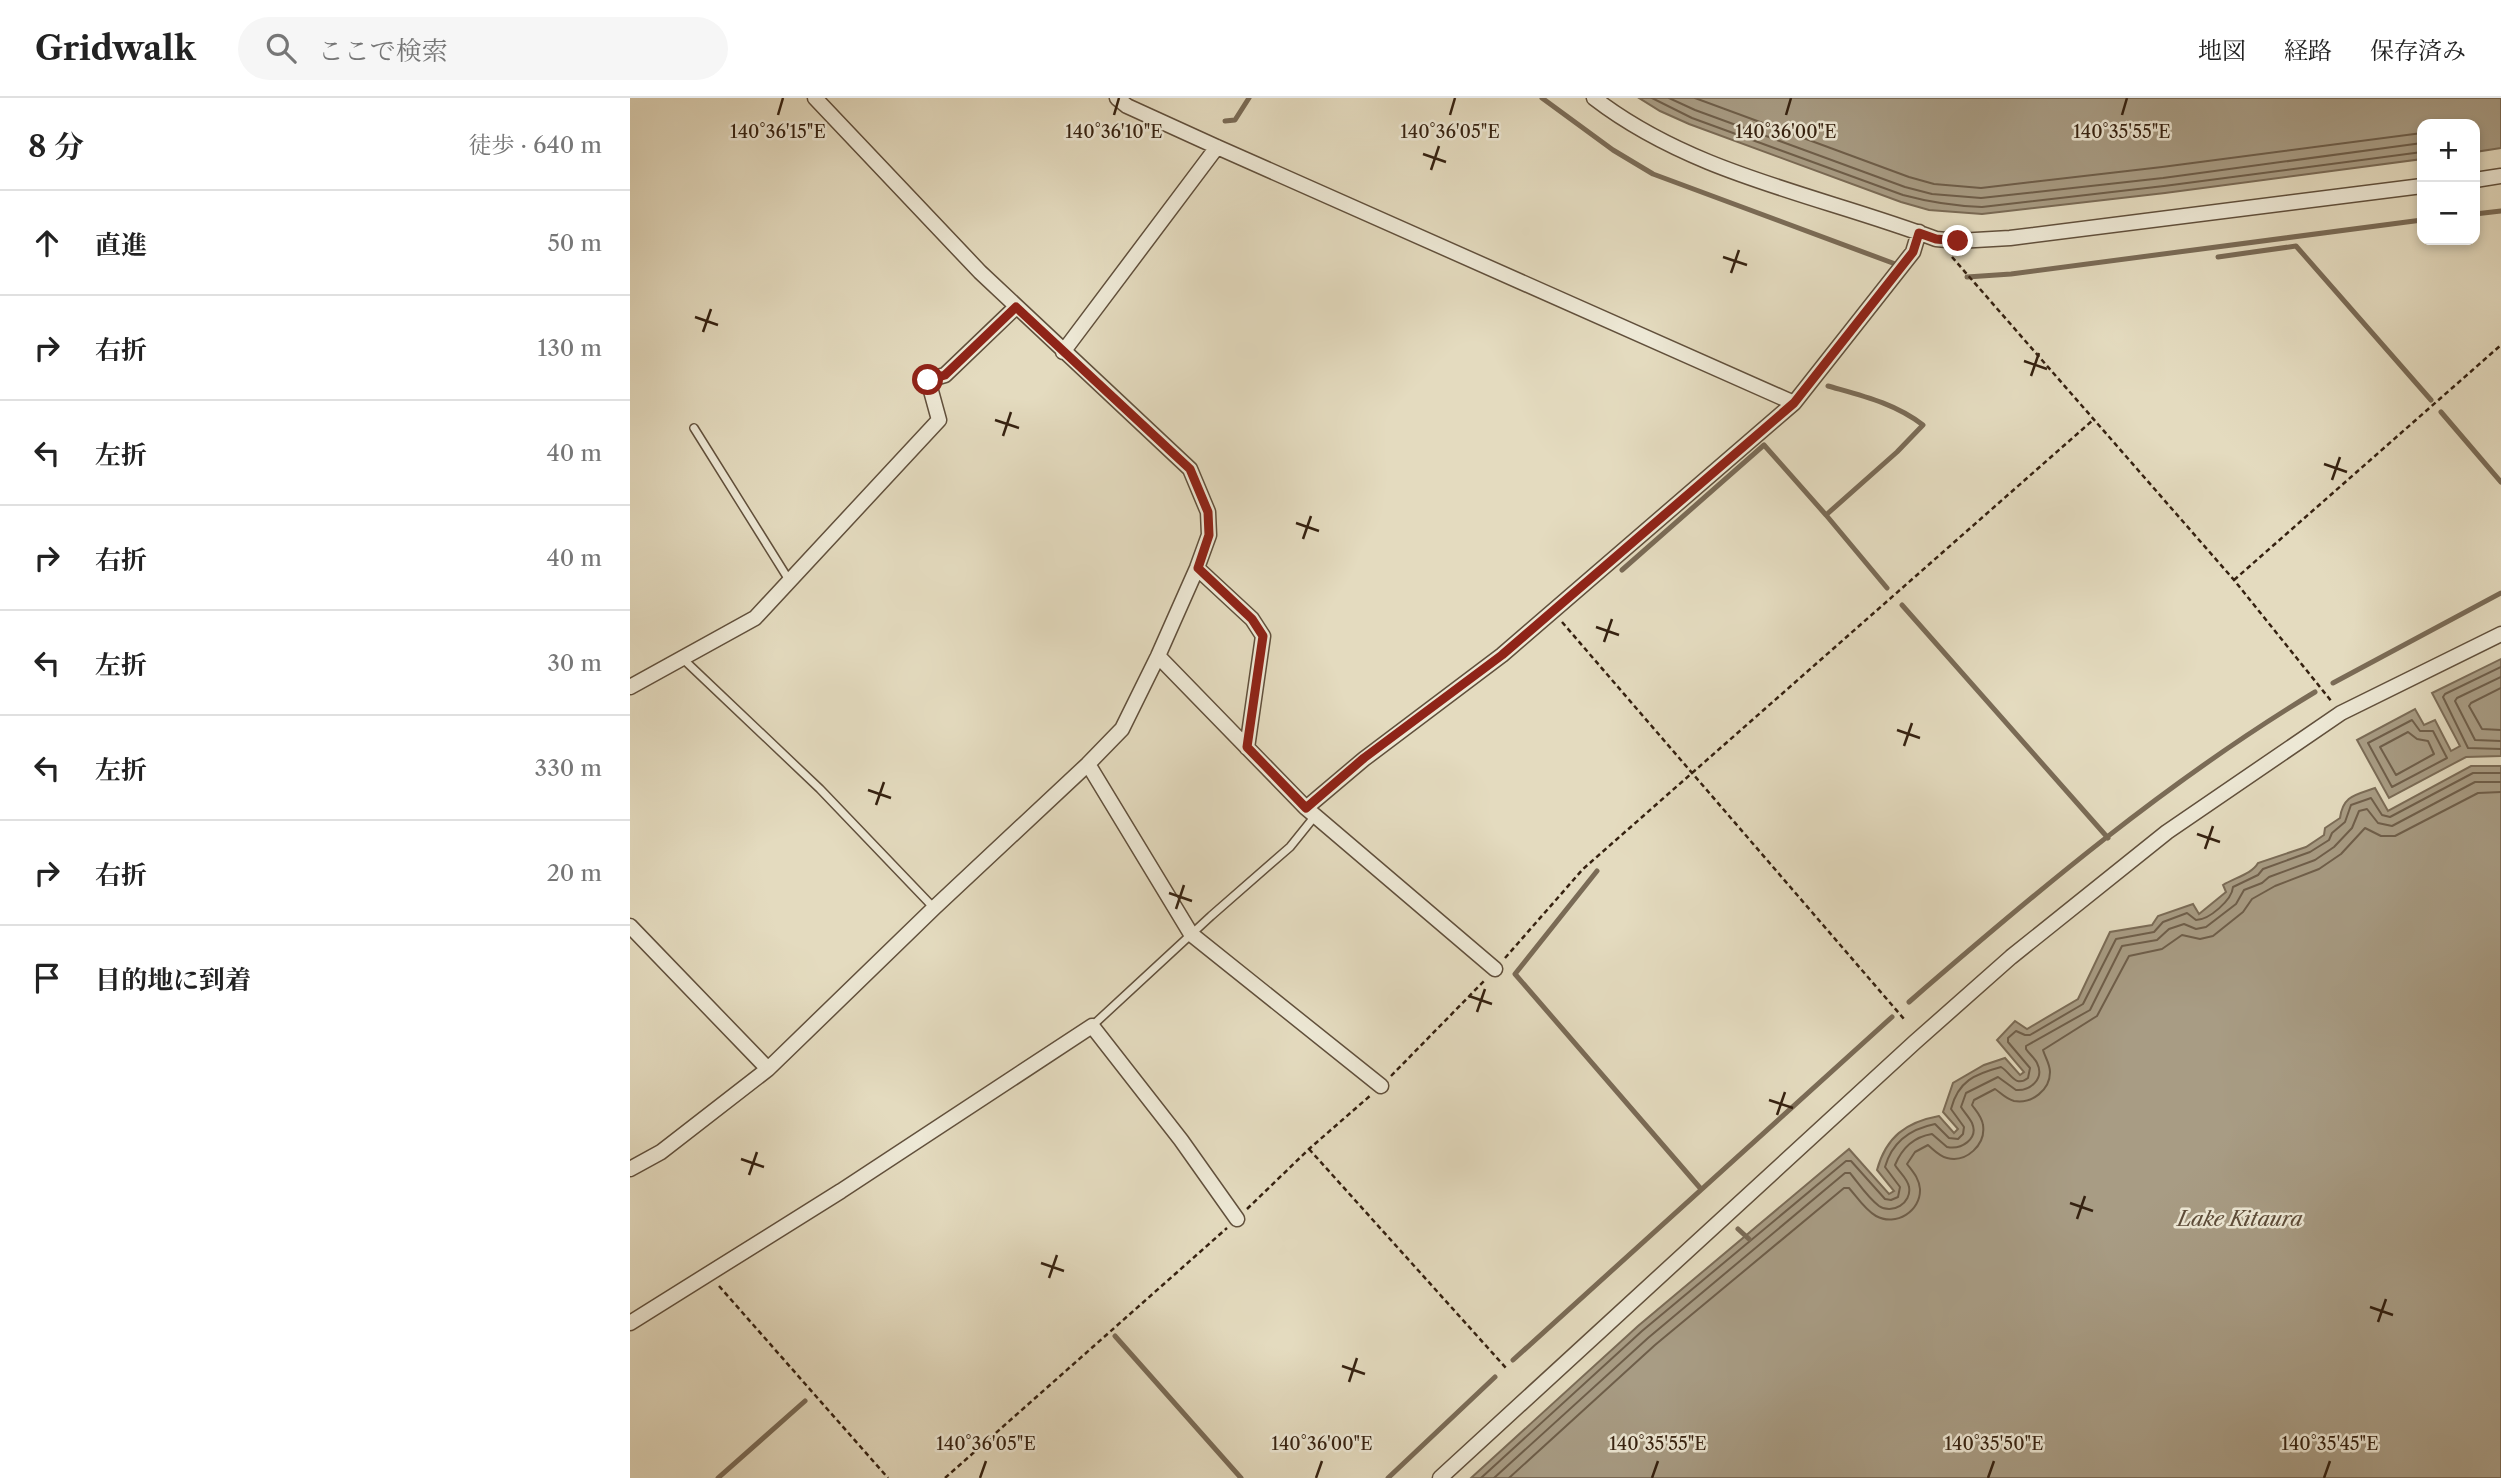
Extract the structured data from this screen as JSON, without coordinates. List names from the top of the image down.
{
  "water": ["Lake Kitaura"],
  "page": {
    "header": "Gridwalk",
    "search": "ここで検索",
    "nav": ["地図", "経路", "保存済み"],
    "heading": ["8 分", "徒歩 · 640 m"],
    "map_buttons": ["+", "−"],
    "list": [
      ["直進", "50 m"],
      ["右折", "130 m"],
      ["左折", "40 m"],
      ["右折", "40 m"],
      ["左折", "30 m"],
      ["左折", "330 m"],
      ["右折", "20 m"],
      "目的地に到着"
    ]
  },
  "coordinates": [
    "140°36'15\"E",
    "140°36'10\"E",
    "140°36'05\"E",
    "140°36'00\"E",
    "140°35'55\"E",
    "140°35'50\"E",
    "140°35'45\"E"
  ]
}
